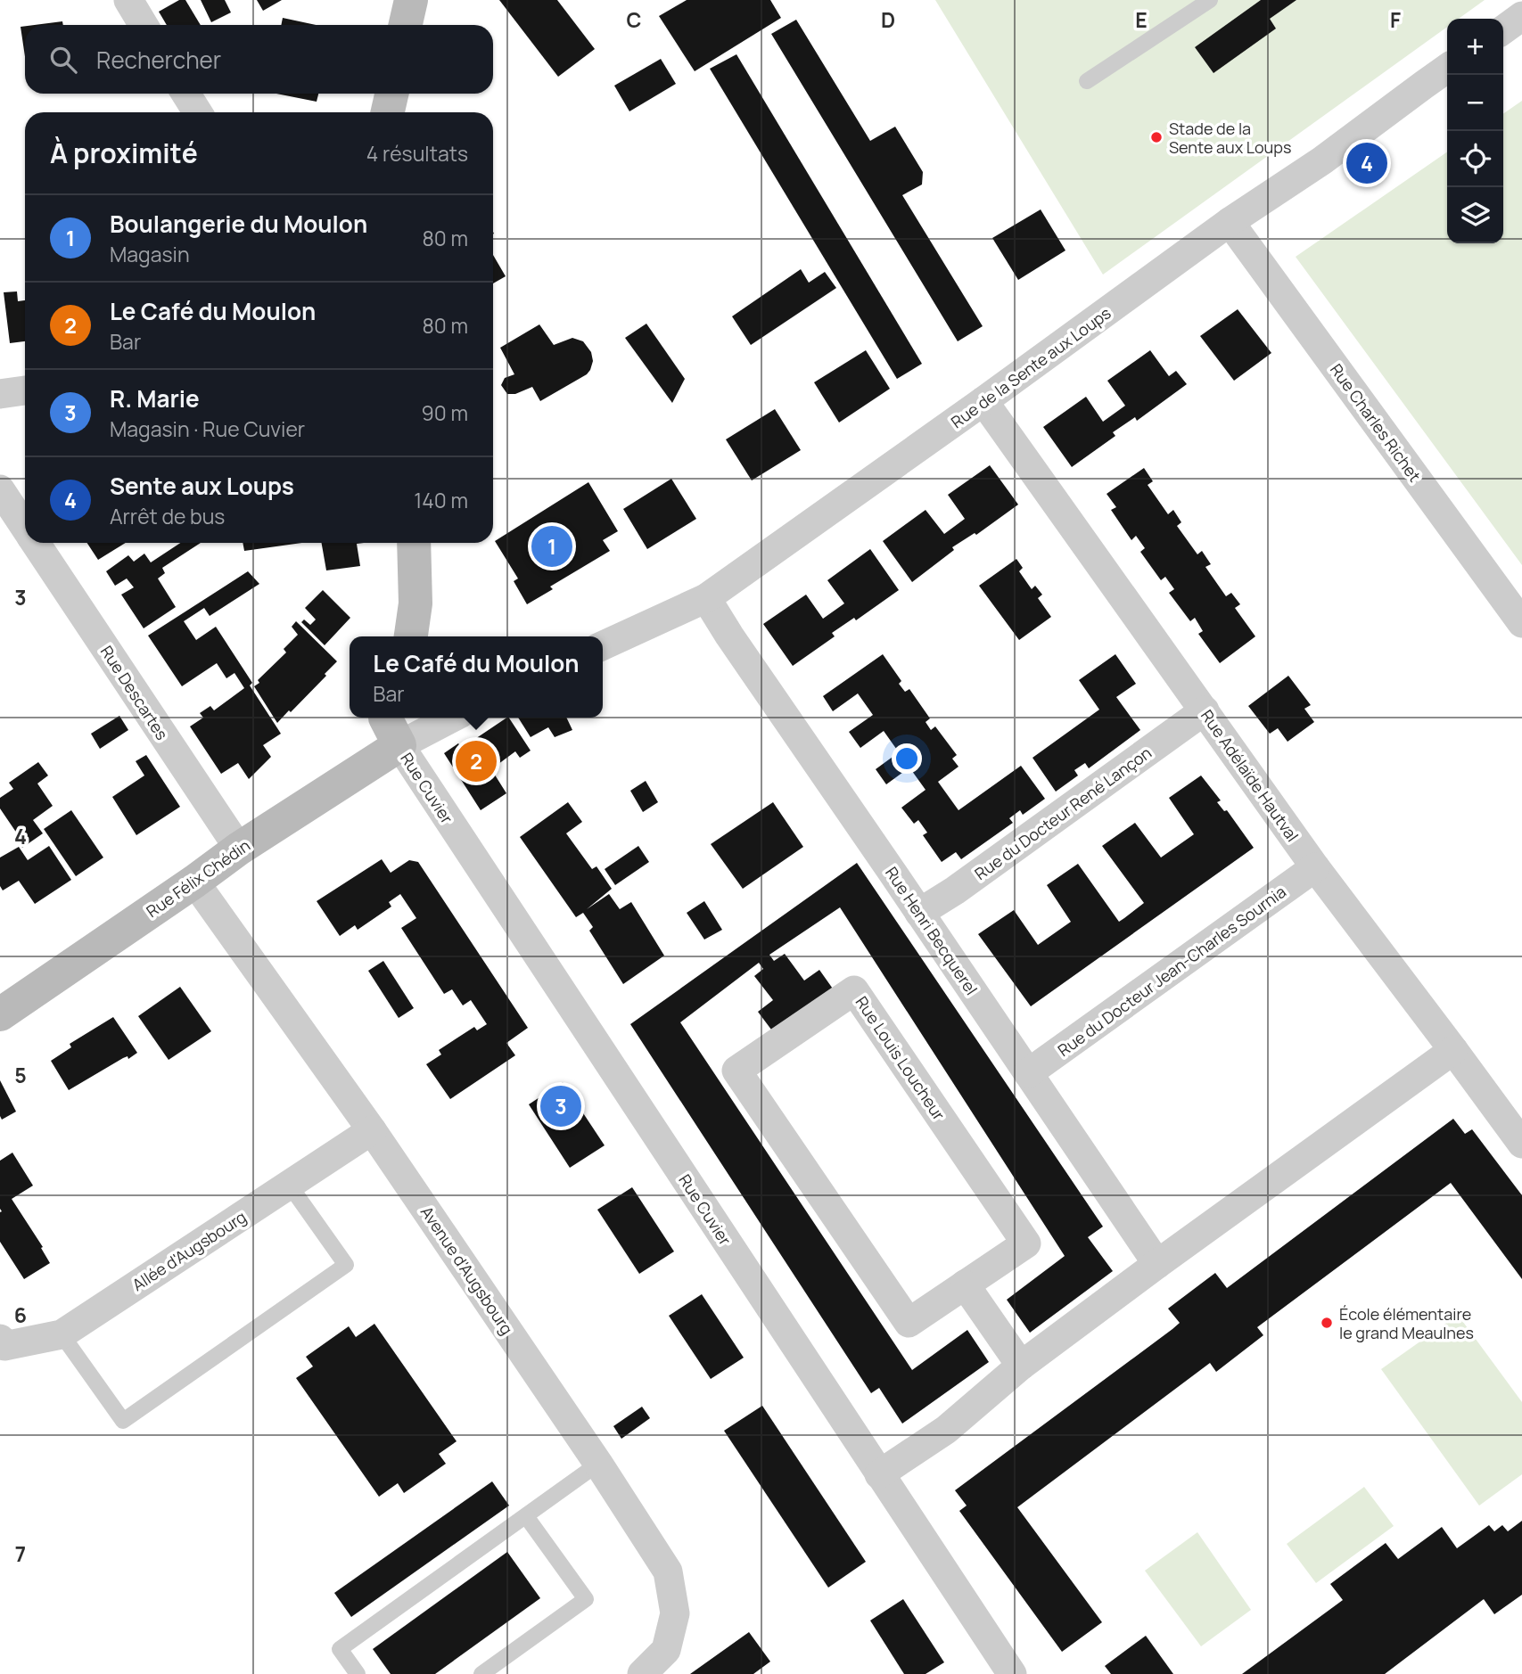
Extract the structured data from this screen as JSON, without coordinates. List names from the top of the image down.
{
  "streets": {
    "street": [
      "Rue de la Sente aux Loups",
      "Rue Charles Richet",
      "Rue Descartes",
      "Rue Adélaïde Hautval",
      "Rue Cuvier",
      "Rue du Docteur René Lançon",
      "Rue Félix Chédin",
      "Rue Henri Becquerel",
      "Rue du Docteur Jean-Charles Sournia",
      "Rue Louis Loucheur",
      "Allée d'Augsbourg",
      "Avenue d'Augsbourg"
    ]
  },
  "crossings": [
    ["Rue de la Sente aux Loups", "Rue Charles Richet"],
    ["Rue de la Sente aux Loups", "Rue Adélaïde Hautval"],
    ["Rue de la Sente aux Loups", "Rue Henri Becquerel"],
    ["Rue Descartes", "Rue Félix Chédin"],
    ["Rue Adélaïde Hautval", "Rue du Docteur René Lançon"],
    ["Rue Adélaïde Hautval", "Rue du Docteur Jean-Charles Sournia"],
    ["Rue Cuvier", "Rue Félix Chédin"],
    ["Rue du Docteur René Lançon", "Rue Henri Becquerel"],
    ["Rue Félix Chédin", "Avenue d'Augsbourg"],
    ["Rue Henri Becquerel", "Rue du Docteur Jean-Charles Sournia"],
    ["Allée d'Augsbourg", "Avenue d'Augsbourg"]
  ],
  "places": ["Stade de la Sente aux Loups", "École élémentaire le grand Meaulnes"],
  "page": {
    "map_buttons": ["+", "−"],
    "search": "Rechercher",
    "heading": ["À proximité", "4 résultats"],
    "pins": [
      "4",
      "1",
      "2",
      "3"
    ],
    "list": [
      {
        "mark": "1",
        "name": "Boulangerie du Moulon",
        "note": "Magasin",
        "value": "80 m"
      },
      {
        "mark": "2",
        "name": "Le Café du Moulon",
        "note": "Bar",
        "value": "80 m"
      },
      {
        "mark": "3",
        "name": "R. Marie",
        "note": "Magasin · Rue Cuvier",
        "value": "90 m"
      },
      {
        "mark": "4",
        "name": "Sente aux Loups",
        "note": "Arrêt de bus",
        "value": "140 m"
      }
    ],
    "popup": ["Le Café du Moulon", "Bar"]
  },
  "grid": {
    "columns": [
      "C",
      "D",
      "E",
      "F"
    ],
    "rows": [
      "3",
      "4",
      "5",
      "6",
      "7"
    ]
  }
}
